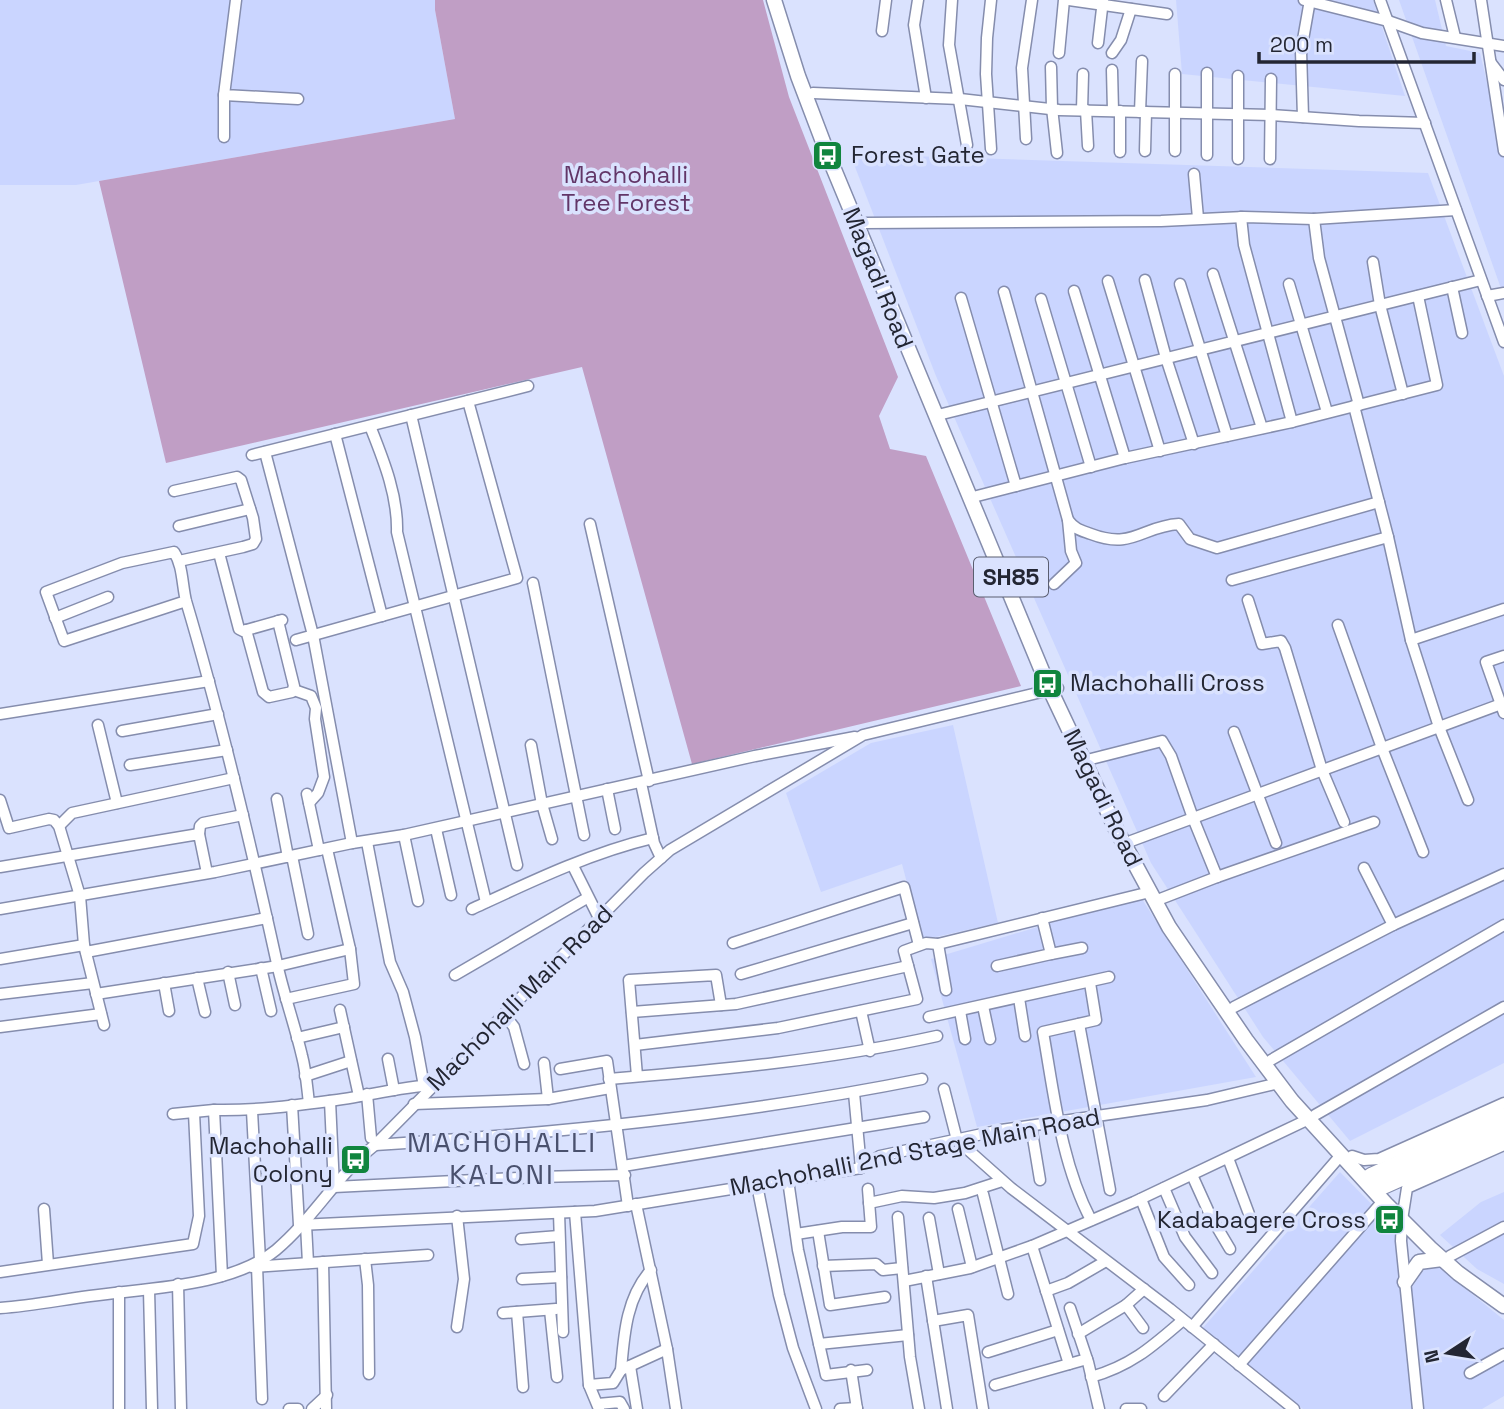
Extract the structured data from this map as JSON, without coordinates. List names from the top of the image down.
{
  "streets": {
    "main road": ["Magadi Road", "SH85"],
    "street": ["Machohalli Main Road", "Machohalli 2nd Stage Main Road"]
  },
  "crossings": [
    ["Magadi Road", "Machohalli Main Road"],
    ["Magadi Road", "Machohalli 2nd Stage Main Road"],
    ["Machohalli Main Road", "Machohalli 2nd Stage Main Road"]
  ],
  "districts": ["MACHOHALLI KALONI"],
  "parks": ["Machohalli Tree Forest"],
  "places": {
    "bus stop": [
      "Forest Gate",
      "Machohalli Cross",
      "Machohalli Colony",
      "Kadabagere Cross"
    ]
  },
  "scale_bar": "200 m",
  "north": "left"
}
